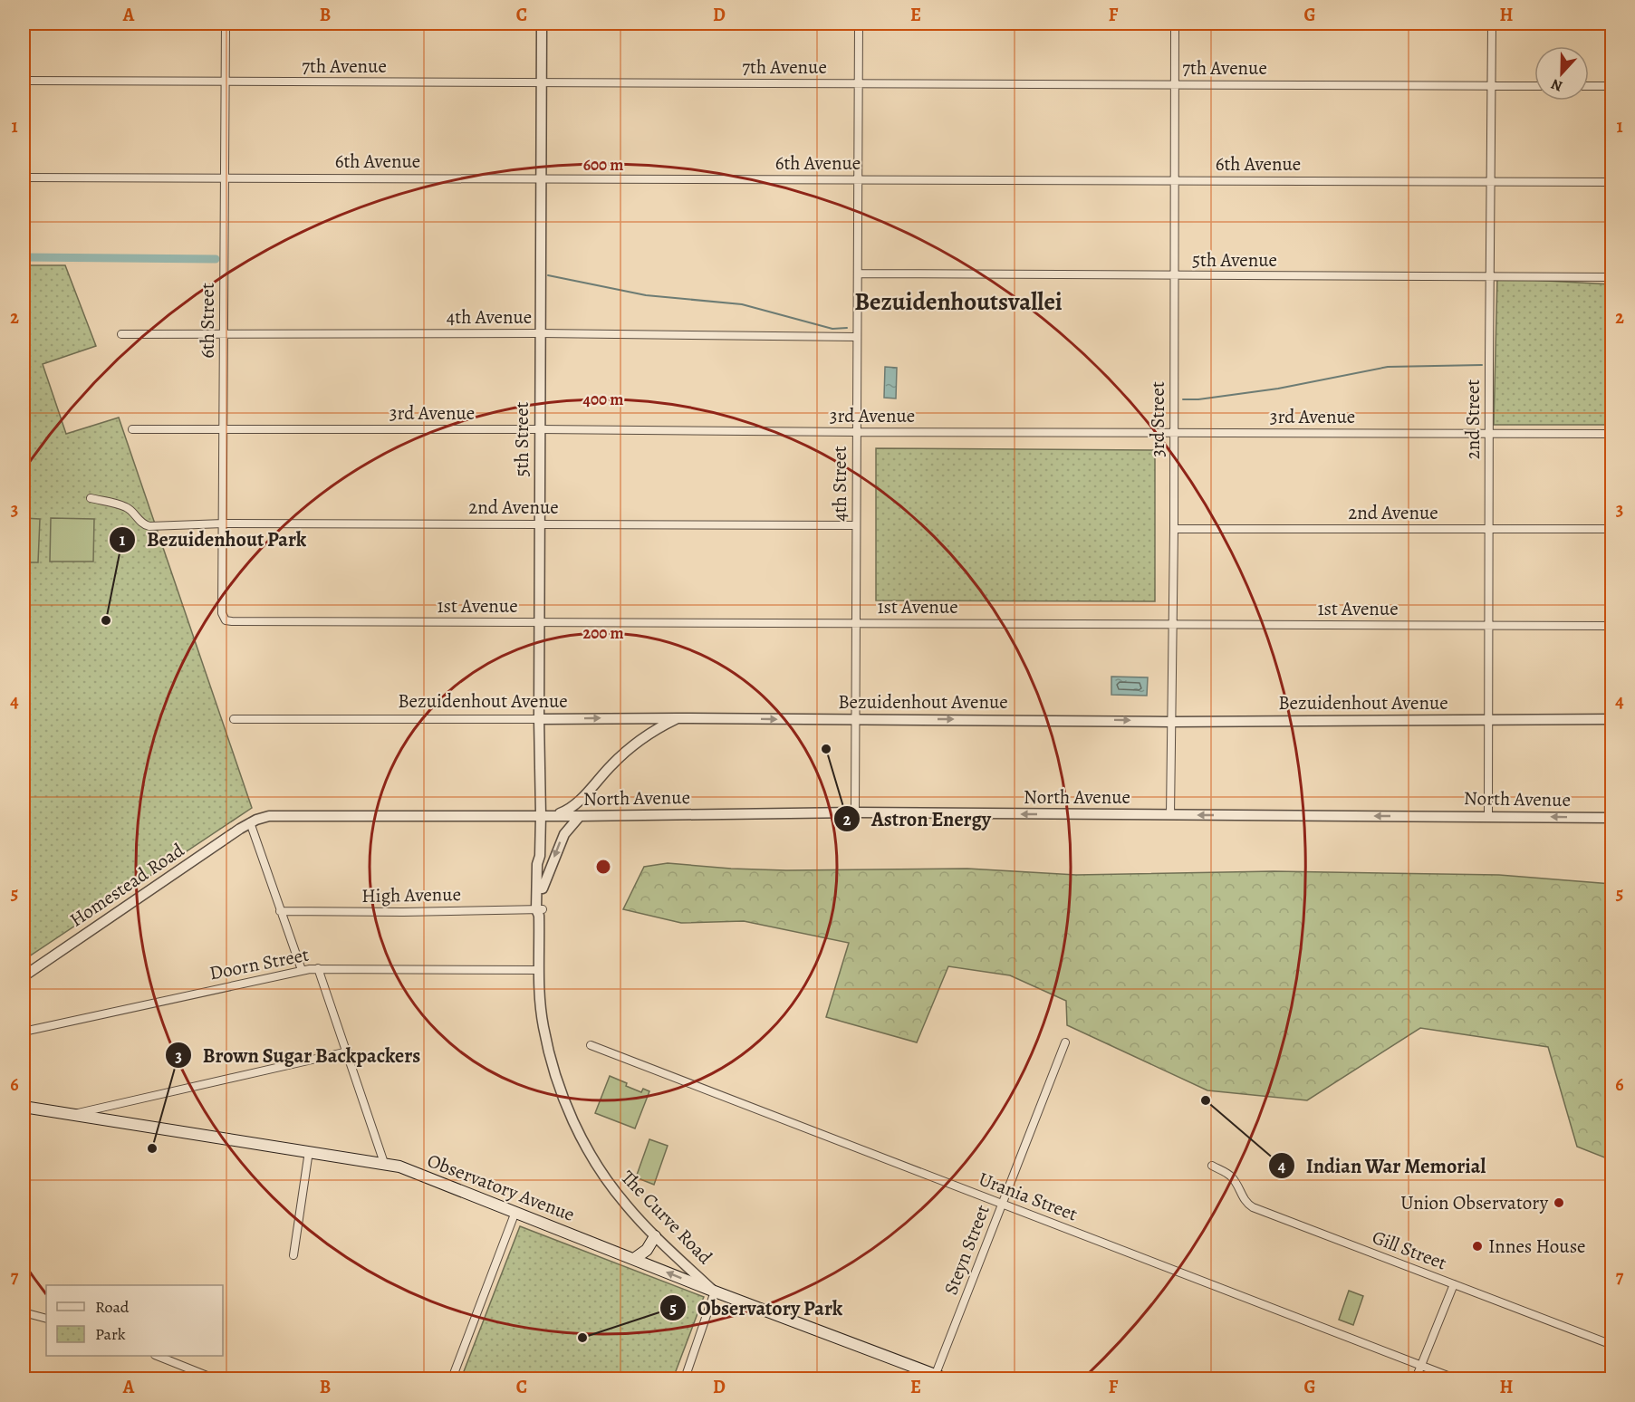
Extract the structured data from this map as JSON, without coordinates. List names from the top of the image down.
{
  "streets": {
    "main road": ["Observatory Avenue"],
    "street": [
      "7th Avenue",
      "6th Avenue",
      "5th Avenue",
      "4th Avenue",
      "6th Street",
      "3rd Avenue",
      "3rd Street",
      "2nd Street",
      "5th Street",
      "4th Street",
      "2nd Avenue",
      "1st Avenue",
      "Bezuidenhout Avenue",
      "North Avenue",
      "Homestead Road",
      "High Avenue",
      "Doorn Street",
      "Urania Street",
      "The Curve Road",
      "Steyn Street",
      "Gill Street"
    ]
  },
  "crossings": [
    ["7th Avenue", "6th Street"],
    ["7th Avenue", "3rd Street"],
    ["7th Avenue", "2nd Street"],
    ["7th Avenue", "5th Street"],
    ["7th Avenue", "4th Street"],
    ["6th Avenue", "6th Street"],
    ["6th Avenue", "3rd Street"],
    ["6th Avenue", "2nd Street"],
    ["6th Avenue", "5th Street"],
    ["6th Avenue", "4th Street"],
    ["5th Avenue", "3rd Street"],
    ["5th Avenue", "2nd Street"],
    ["5th Avenue", "4th Street"],
    ["4th Avenue", "6th Street"],
    ["4th Avenue", "5th Street"],
    ["4th Avenue", "4th Street"],
    ["6th Street", "3rd Avenue"],
    ["6th Street", "2nd Avenue"],
    ["6th Street", "1st Avenue"],
    ["3rd Avenue", "3rd Street"],
    ["3rd Avenue", "2nd Street"],
    ["3rd Avenue", "5th Street"],
    ["3rd Avenue", "4th Street"],
    ["3rd Street", "2nd Avenue"],
    ["3rd Street", "1st Avenue"],
    ["3rd Street", "Bezuidenhout Avenue"],
    ["3rd Street", "North Avenue"],
    ["2nd Street", "2nd Avenue"],
    ["2nd Street", "1st Avenue"],
    ["2nd Street", "Bezuidenhout Avenue"],
    ["2nd Street", "North Avenue"],
    ["5th Street", "2nd Avenue"],
    ["5th Street", "1st Avenue"],
    ["5th Street", "Bezuidenhout Avenue"],
    ["5th Street", "North Avenue"],
    ["5th Street", "High Avenue"],
    ["5th Street", "The Curve Road"],
    ["4th Street", "2nd Avenue"],
    ["4th Street", "1st Avenue"],
    ["4th Street", "Bezuidenhout Avenue"],
    ["4th Street", "North Avenue"],
    ["North Avenue", "Homestead Road"],
    ["High Avenue", "The Curve Road"],
    ["Doorn Street", "The Curve Road"],
    ["Observatory Avenue", "The Curve Road"],
    ["Observatory Avenue", "Steyn Street"],
    ["Urania Street", "Steyn Street"]
  ],
  "one_way": ["Bezuidenhout Avenue", "North Avenue"],
  "districts": ["Bezuidenhoutsvallei"],
  "places": [
    "Bezuidenhout Park",
    "Astron Energy",
    "Indian War Memorial",
    "Brown Sugar Backpackers",
    "Union Observatory",
    "Innes House",
    "Observatory Park"
  ],
  "legend": ["Road", "Park"],
  "north": "bottom",
  "grid": {
    "columns": [
      "A",
      "B",
      "C",
      "D",
      "E",
      "F",
      "G",
      "H"
    ],
    "rows": [
      "1",
      "2",
      "3",
      "4",
      "5",
      "6",
      "7"
    ]
  },
  "rings": ["600 m", "400 m", "200 m"]
}
